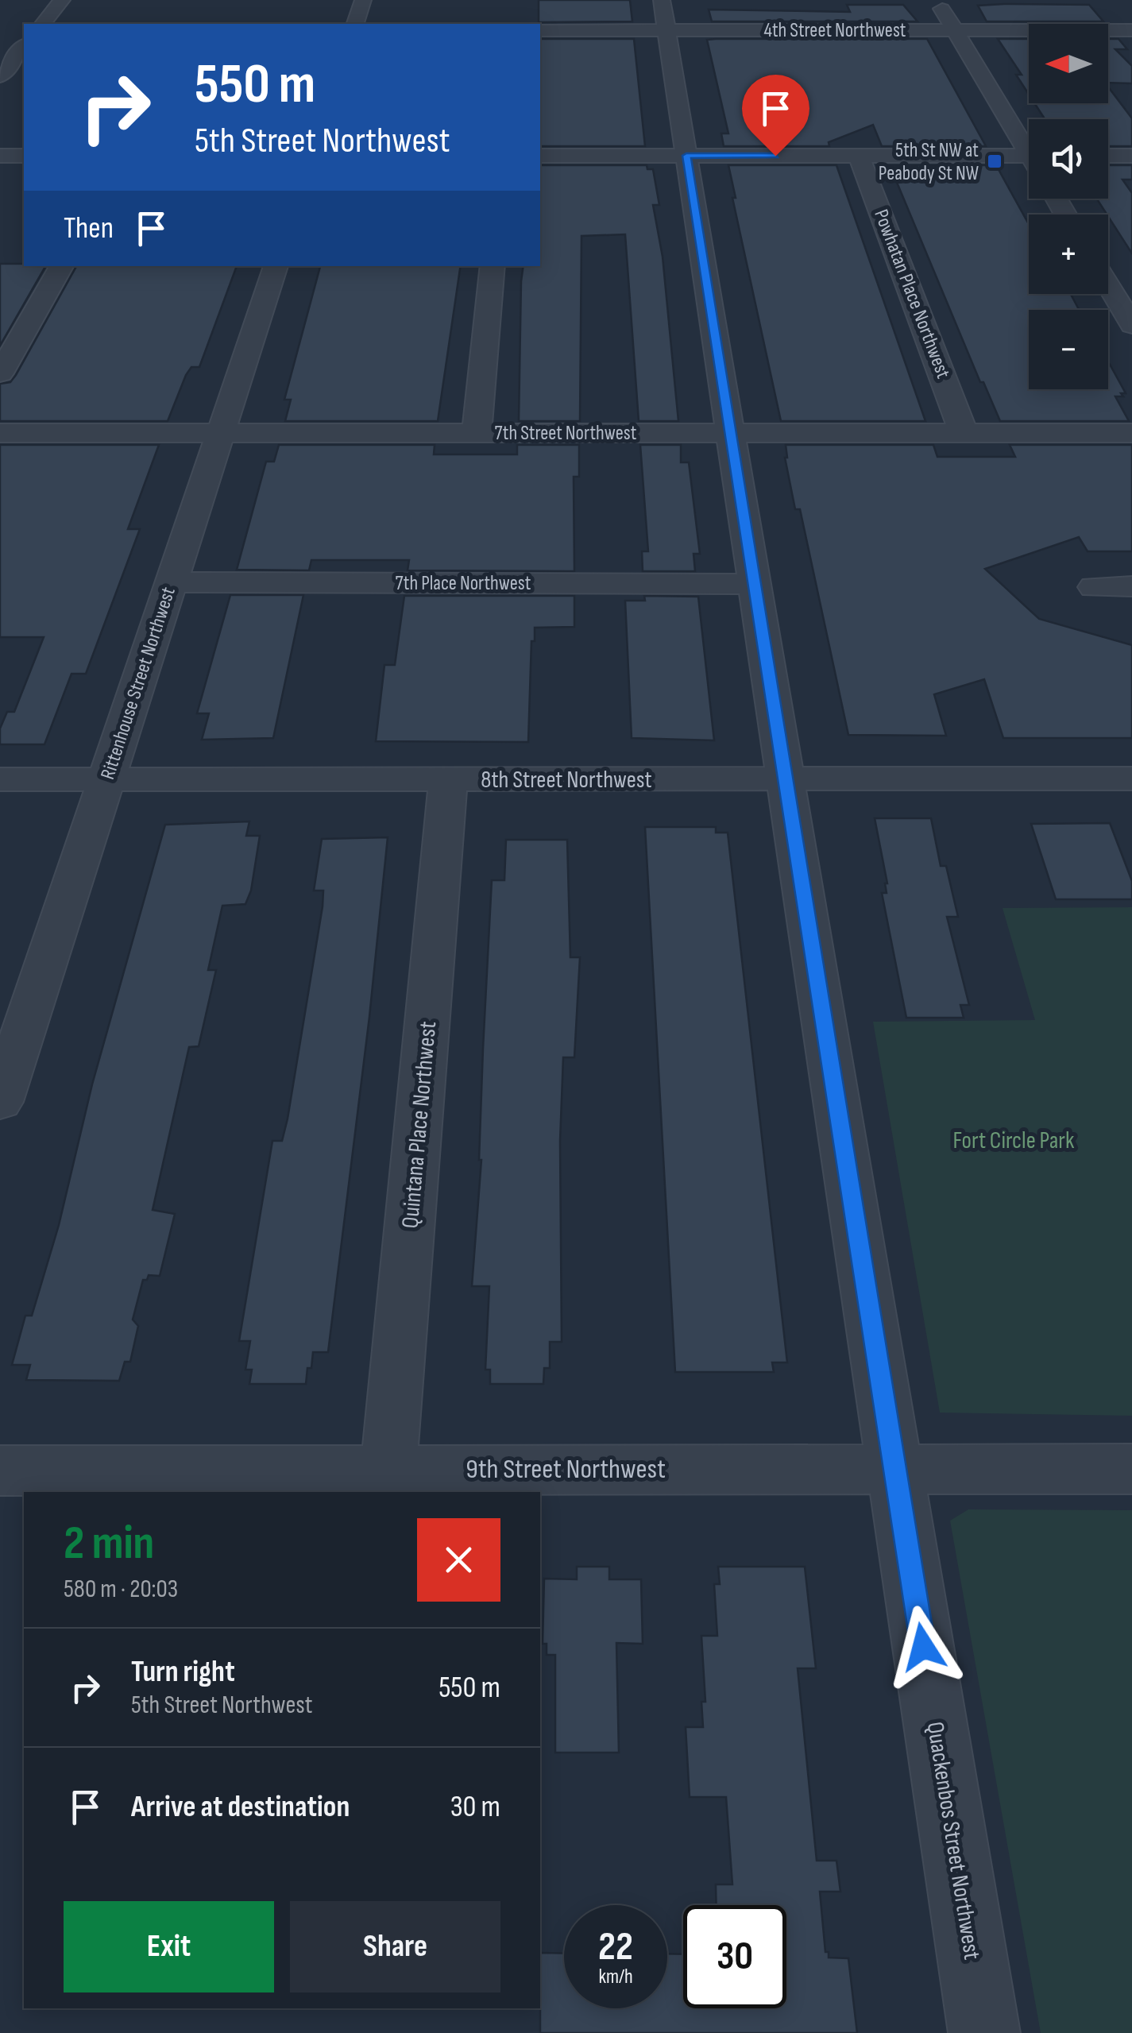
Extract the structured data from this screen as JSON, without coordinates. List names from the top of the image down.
{
  "streets": {
    "street": [
      "4th Street Northwest",
      "Powhatan Place Northwest",
      "7th Street Northwest",
      "7th Place Northwest",
      "Rittenhouse Street Northwest",
      "8th Street Northwest",
      "Quintana Place Northwest",
      "9th Street Northwest",
      "Quackenbos Street Northwest"
    ]
  },
  "crossings": [
    ["4th Street Northwest", "Quackenbos Street Northwest"],
    ["Powhatan Place Northwest", "7th Street Northwest"],
    ["7th Street Northwest", "Rittenhouse Street Northwest"],
    ["7th Street Northwest", "Quackenbos Street Northwest"],
    ["7th Place Northwest", "Rittenhouse Street Northwest"],
    ["7th Place Northwest", "Quackenbos Street Northwest"],
    ["Rittenhouse Street Northwest", "8th Street Northwest"],
    ["8th Street Northwest", "Quintana Place Northwest"],
    ["8th Street Northwest", "Quackenbos Street Northwest"],
    ["Quintana Place Northwest", "9th Street Northwest"],
    ["9th Street Northwest", "Quackenbos Street Northwest"]
  ],
  "parks": ["Fort Circle Park"],
  "places": {
    "transit": ["5th St NW at Peabody St NW"]
  },
  "north": "left",
  "page": {
    "map_buttons": ["+", "−"],
    "turn": ["550 m", "5th Street Northwest"],
    "then": "Then",
    "heading": ["2 min", "580 m · 20:03"],
    "list": [
      {
        "name": "Turn right",
        "note": "5th Street Northwest",
        "value": "550 m"
      },
      {
        "name": "Arrive at destination",
        "value": "30 m"
      }
    ],
    "buttons": ["Exit", "Share"],
    "speed": "22 km/h",
    "limit": "30"
  }
}
